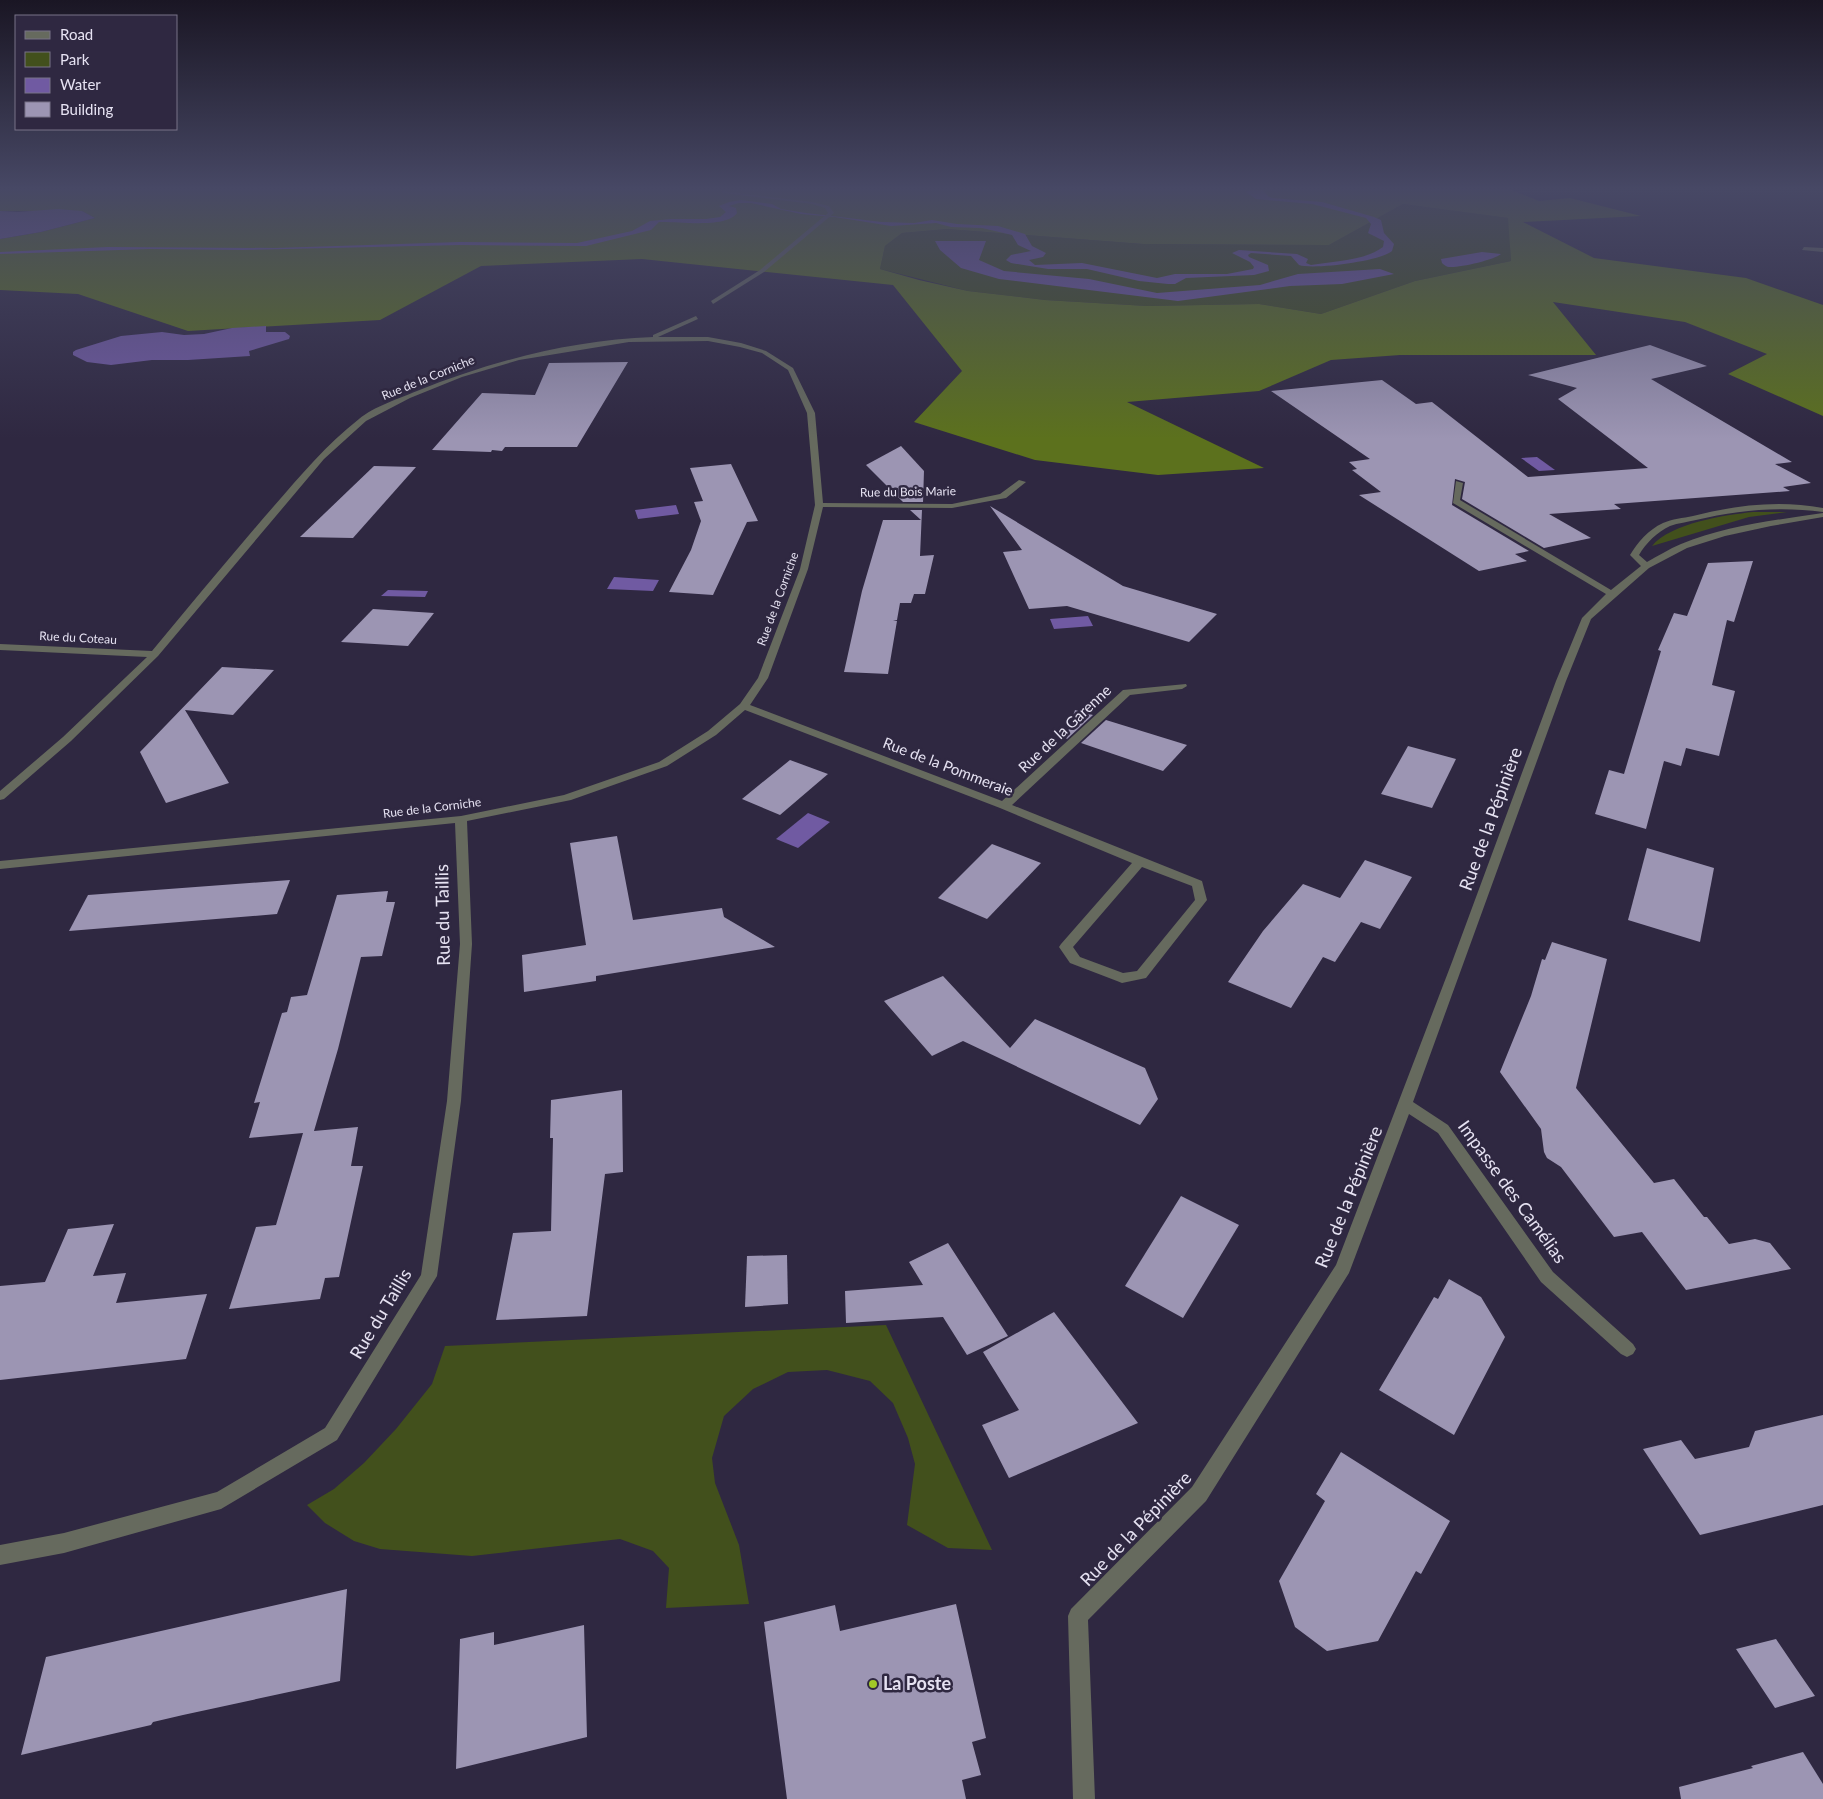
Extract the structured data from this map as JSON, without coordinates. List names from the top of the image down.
{
  "streets": {
    "street": [
      "Rue de la Corniche",
      "Rue du Bois Marie",
      "Rue du Coteau",
      "Rue de la Garenne",
      "Rue de la Pommeraie",
      "Rue de la Pépinière",
      "Rue du Taillis",
      "Impasse des Camélias"
    ]
  },
  "crossings": [
    ["Rue de la Corniche", "Rue du Bois Marie"],
    ["Rue de la Corniche", "Rue du Coteau"],
    ["Rue de la Corniche", "Rue de la Pommeraie"],
    ["Rue de la Corniche", "Rue du Taillis"],
    ["Rue de la Garenne", "Rue de la Pommeraie"],
    ["Rue de la Pépinière", "Impasse des Camélias"]
  ],
  "places": ["La Poste"],
  "legend": [
    "Road",
    "Park",
    "Water",
    "Building"
  ]
}
